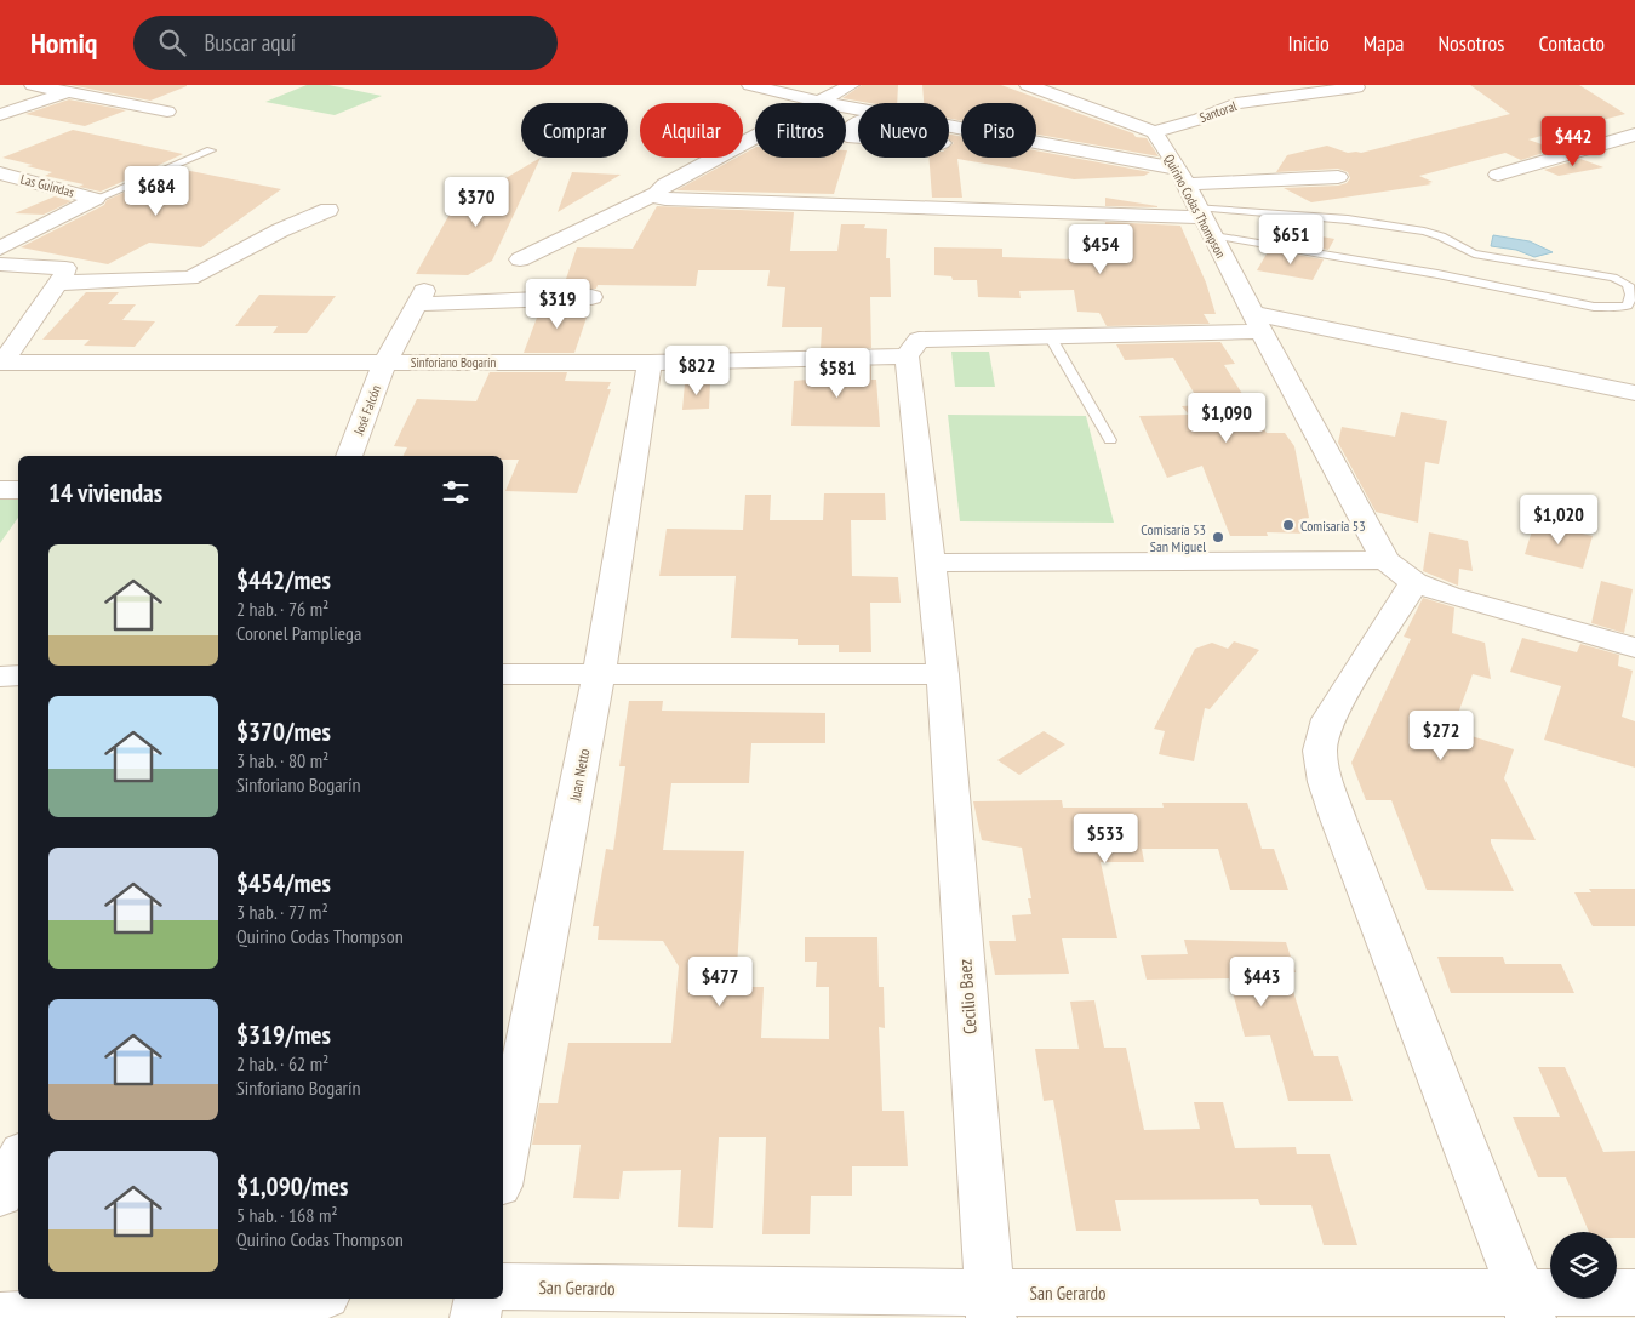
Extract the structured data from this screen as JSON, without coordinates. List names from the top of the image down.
{
  "streets": {
    "street": [
      "Santoral",
      "Las Guindas",
      "Quirino Codas Thompson",
      "Sinforiano Bogarín",
      "José Falcón",
      "Juan Netto",
      "Cecilio Baez",
      "San Gerardo"
    ]
  },
  "crossings": [
    ["Santoral", "Quirino Codas Thompson"],
    ["Sinforiano Bogarín", "José Falcón"],
    ["Sinforiano Bogarín", "Juan Netto"],
    ["Sinforiano Bogarín", "Cecilio Baez"],
    ["Cecilio Baez", "San Gerardo"]
  ],
  "places": ["Comisaría 53", "Comisaría 53 San Miguel"],
  "page": {
    "header": "Homiq",
    "search": "Buscar aquí",
    "nav": [
      "Inicio",
      "Mapa",
      "Nosotros",
      "Contacto"
    ],
    "chip": [
      "Comprar",
      "Alquilar",
      "Filtros",
      "Nuevo",
      "Piso"
    ],
    "price": [
      "$442",
      "$684",
      "$370",
      "$651",
      "$454",
      "$319",
      "$822",
      "$581",
      "$1,090",
      "$1,020",
      "$272",
      "$533",
      "$477",
      "$443"
    ],
    "heading": "14 viviendas",
    "list": [
      {
        "name": "$442/mes",
        "note": "2 hab. · 76 m² · Coronel Pampliega"
      },
      {
        "name": "$370/mes",
        "note": "3 hab. · 80 m² · Sinforiano Bogarín"
      },
      {
        "name": "$454/mes",
        "note": "3 hab. · 77 m² · Quirino Codas Thompson"
      },
      {
        "name": "$319/mes",
        "note": "2 hab. · 62 m² · Sinforiano Bogarín"
      },
      {
        "name": "$1,090/mes",
        "note": "5 hab. · 168 m² · Quirino Codas Thompson"
      }
    ]
  }
}
